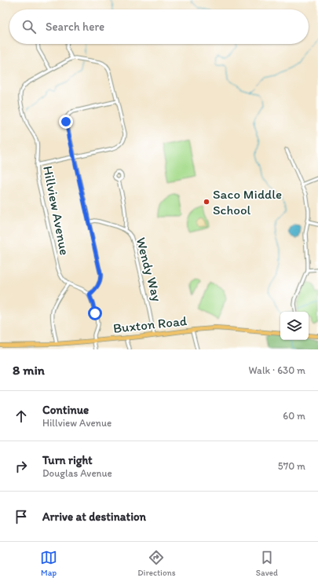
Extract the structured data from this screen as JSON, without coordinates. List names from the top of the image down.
{
  "streets": {
    "main road": ["Buxton Road"],
    "street": ["Hillview Avenue", "Wendy Way"]
  },
  "crossings": [
    ["Wendy Way", "Buxton Road"]
  ],
  "places": ["Saco Middle School"],
  "page": {
    "search": "Search here",
    "heading": ["8 min", "Walk · 630 m"],
    "list": [
      ["Continue", "Hillview Avenue", "60 m"],
      ["Turn right", "Douglas Avenue", "570 m"],
      "Arrive at destination"
    ],
    "nav": ["Map", "Directions", "Saved"]
  }
}
